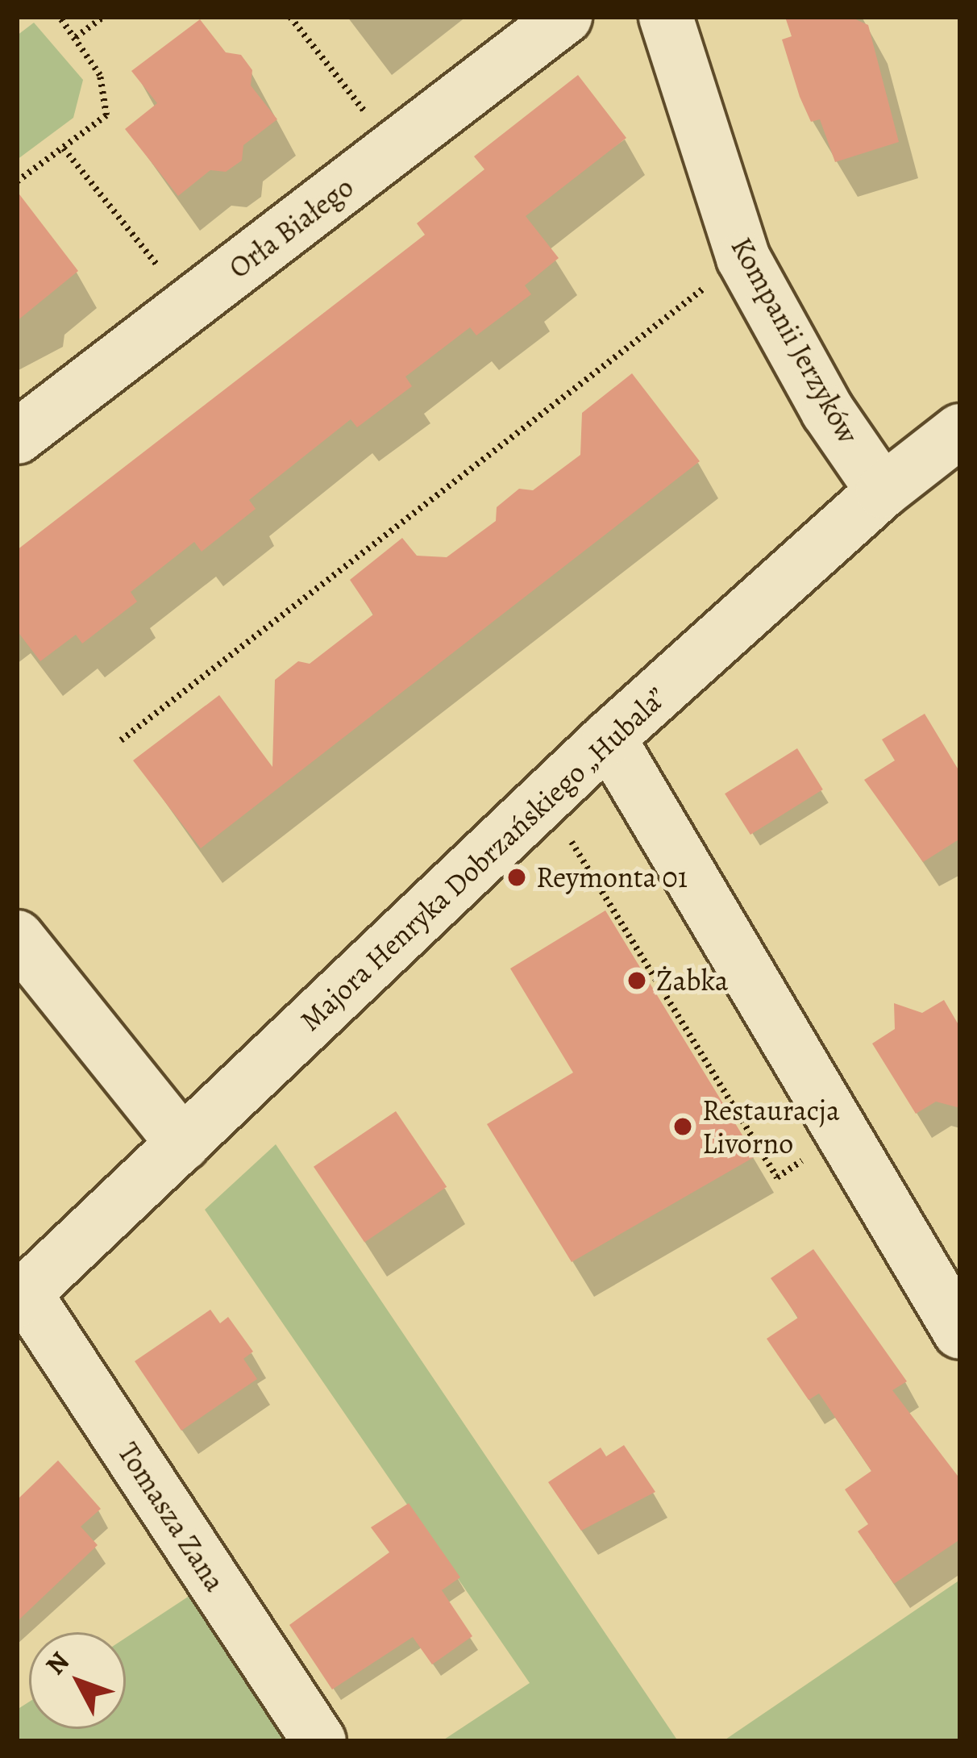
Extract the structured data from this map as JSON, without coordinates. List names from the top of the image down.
{
  "streets": {
    "street": [
      "Orła Białego",
      "Kompanii Jerzyków",
      "Majora Henryka Dobrzańskiego „Hubala”",
      "Tomasza Zana"
    ]
  },
  "crossings": [
    ["Kompanii Jerzyków", "Majora Henryka Dobrzańskiego „Hubala”"],
    ["Majora Henryka Dobrzańskiego „Hubala”", "Tomasza Zana"]
  ],
  "places": ["Reymonta 01", "Żabka", "Restauracja Livorno"],
  "north": "top left"
}
